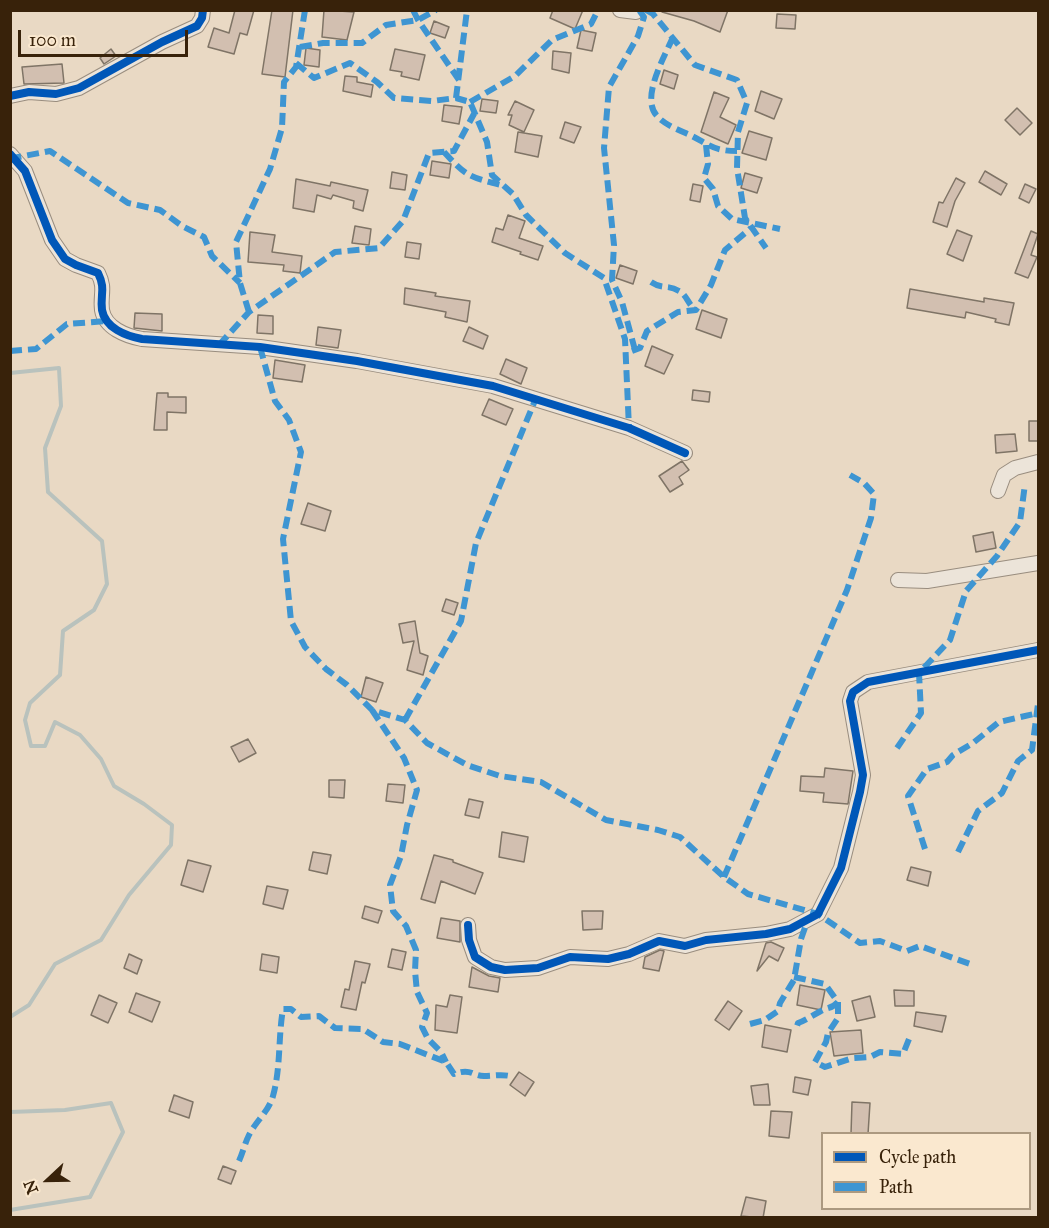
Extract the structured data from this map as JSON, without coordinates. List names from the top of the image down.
{
  "legend": ["Cycle path", "Path"],
  "scale_bar": "100 m",
  "north": "left"
}
